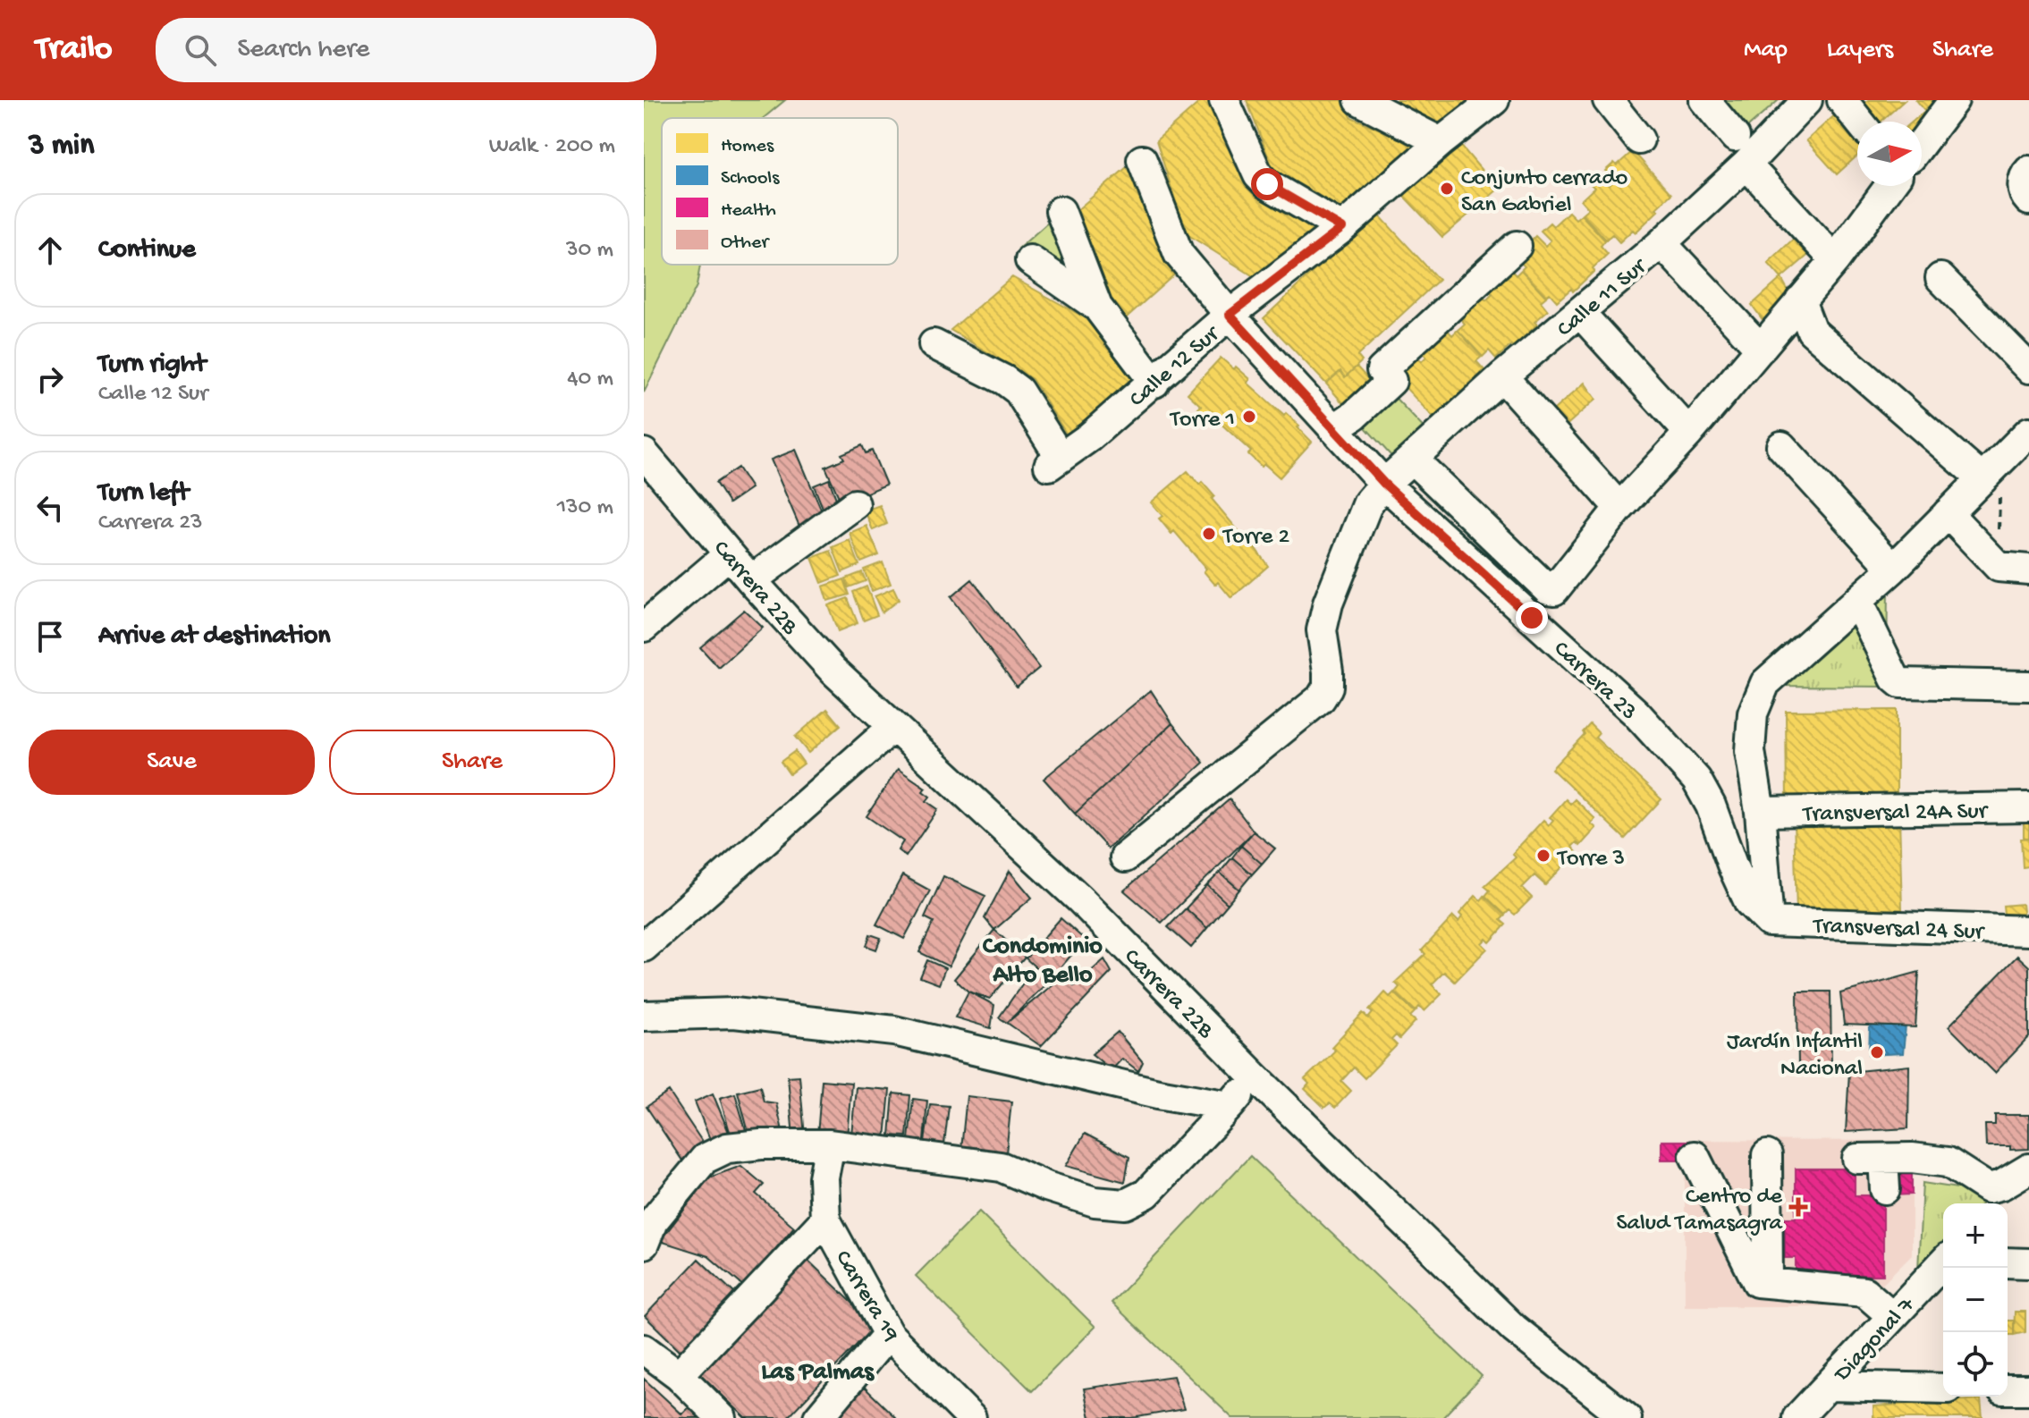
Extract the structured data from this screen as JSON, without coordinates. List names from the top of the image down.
{
  "streets": {
    "street": [
      "Calle 11 Sur",
      "Calle 12 Sur",
      "Carrera 22B",
      "Carrera 23",
      "Transversal 24A Sur",
      "Transversal 24 Sur",
      "Carrera 19",
      "Diagonal 7"
    ]
  },
  "crossings": [
    ["Calle 11 Sur", "Carrera 23"],
    ["Calle 12 Sur", "Carrera 23"],
    ["Carrera 23", "Transversal 24 Sur"]
  ],
  "districts": ["Condominio Alto Bello", "Las Palmas"],
  "places": {
    "other": [
      "Conjunto cerrado San Gabriel",
      "Torre 1",
      "Torre 2",
      "Torre 3",
      "Jardín Infantil Nacional"
    ],
    "health": ["Centro de Salud Tamasagra"]
  },
  "legend": [
    "Homes",
    "Schools",
    "Health",
    "Other"
  ],
  "north": "right",
  "page": {
    "header": "Trailo",
    "search": "Search here",
    "nav": ["Map", "Layers", "Share"],
    "heading": ["3 min", "Walk · 200 m"],
    "list": [
      ["Continue", "30 m"],
      ["Turn right", "Calle 12 Sur", "40 m"],
      ["Turn left", "Carrera 23", "130 m"],
      "Arrive at destination"
    ],
    "buttons": ["Save", "Share"],
    "map_buttons": ["+", "−"]
  }
}
